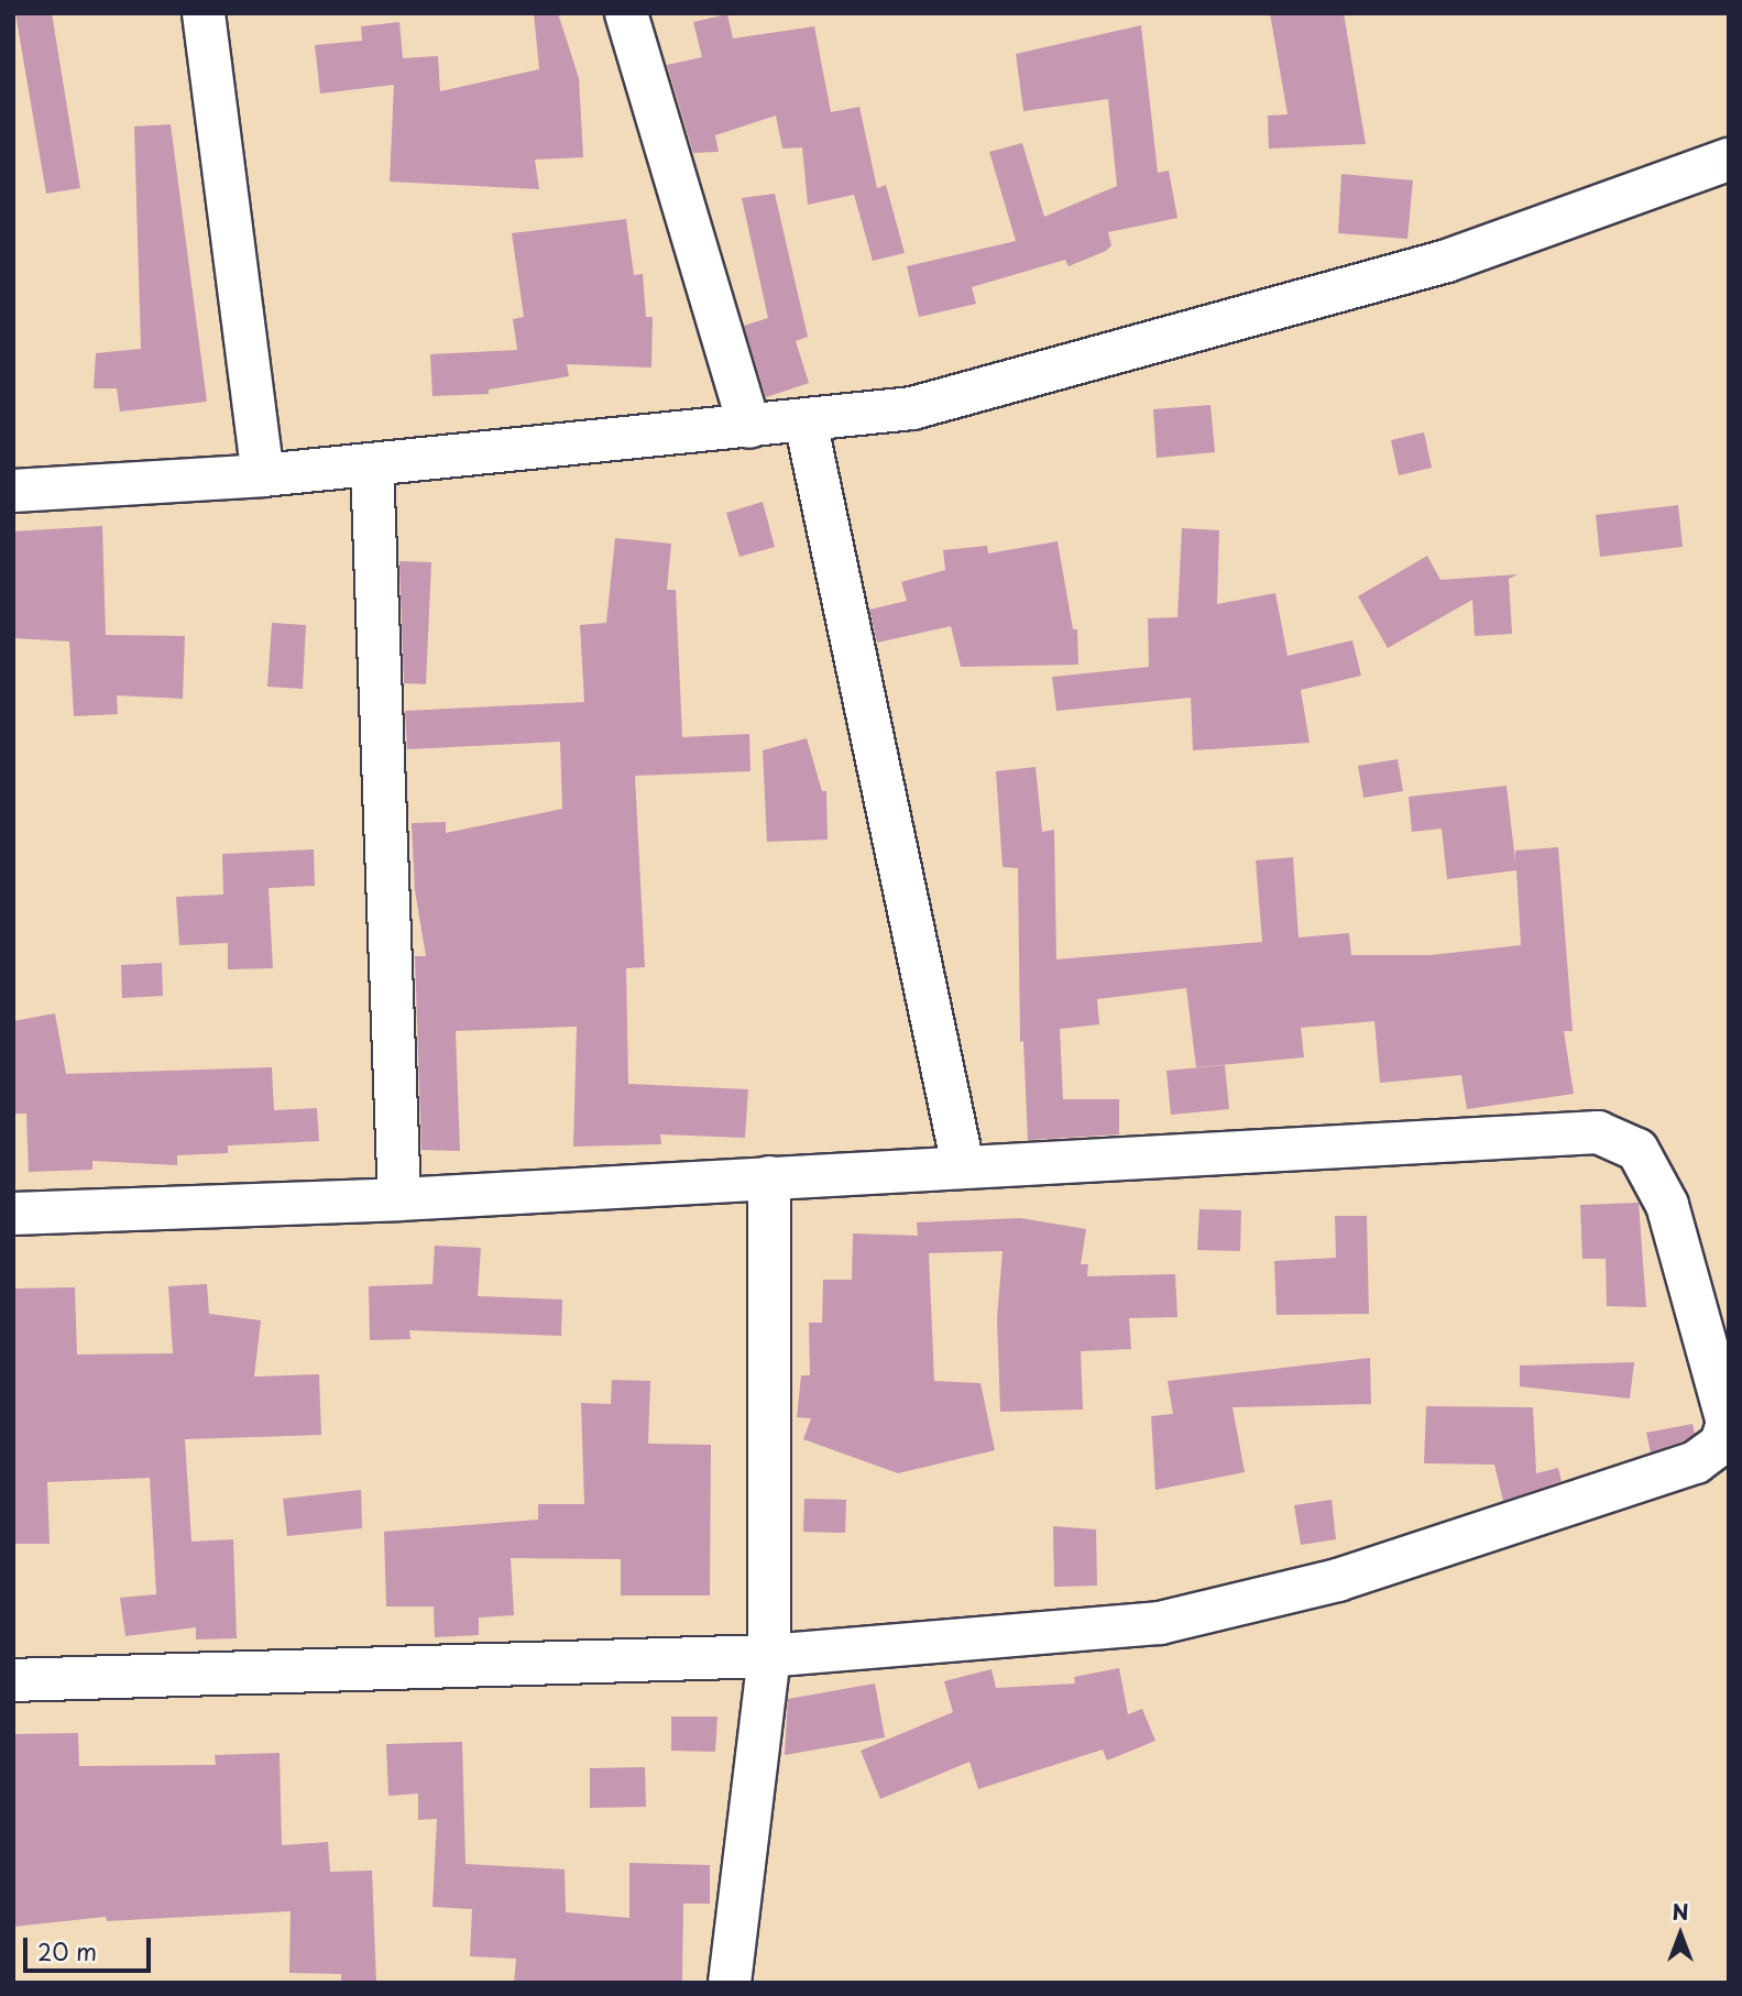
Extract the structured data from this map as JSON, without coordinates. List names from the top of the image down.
{
  "scale_bar": "20 m",
  "north": "top"
}
